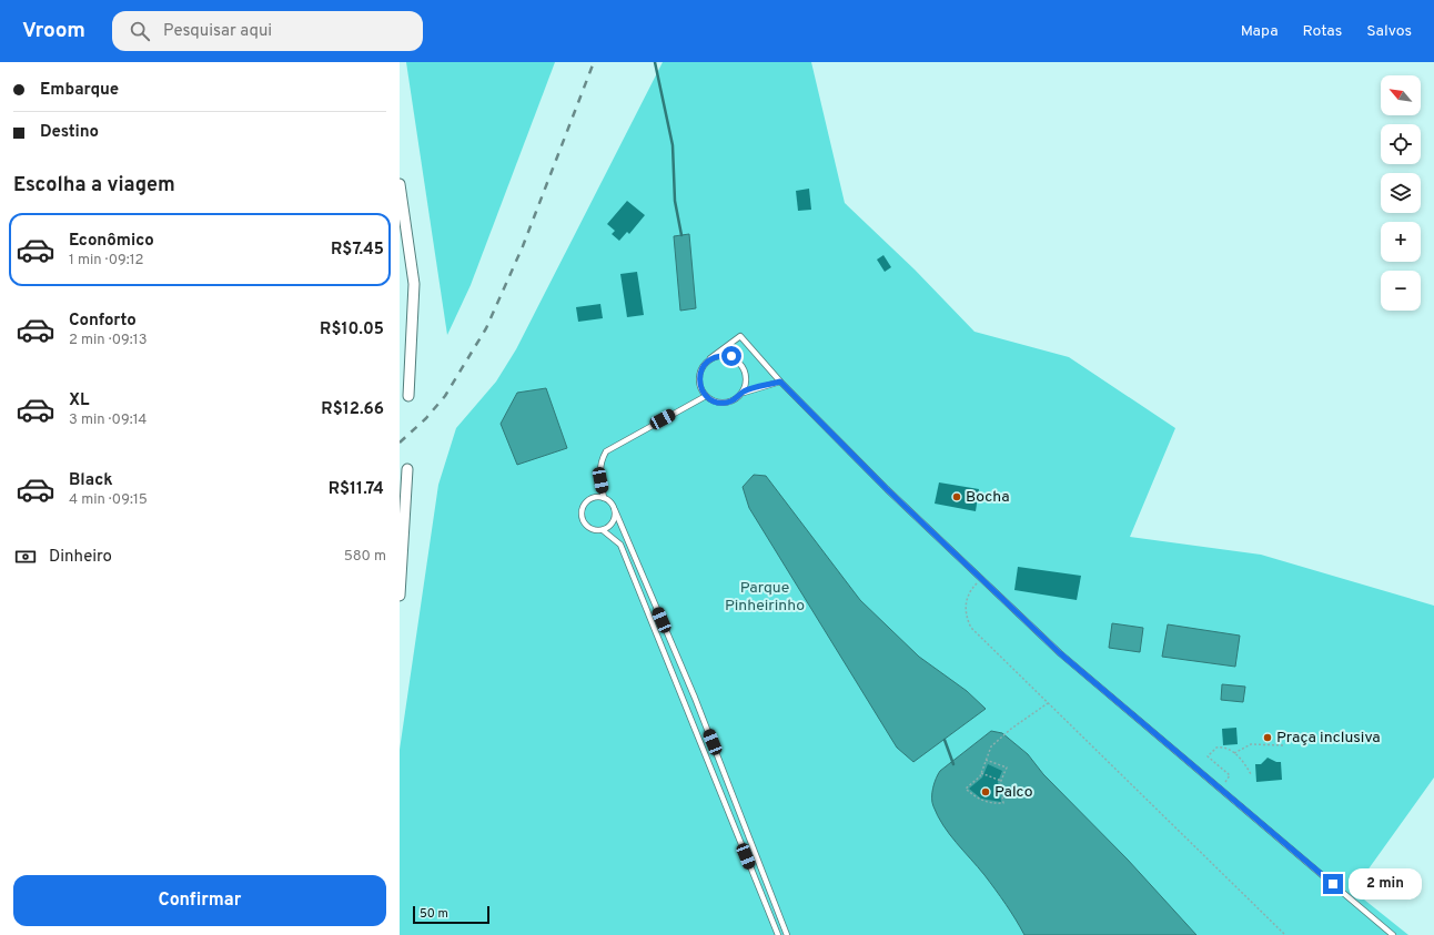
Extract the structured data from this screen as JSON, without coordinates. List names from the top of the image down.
{
  "parks": ["Parque Pinheirinho"],
  "places": ["Bocha", "Praça inclusiva", "Palco"],
  "scale_bar": "50 m",
  "north": "top left",
  "page": {
    "header": "Vroom",
    "search": "Pesquisar aqui",
    "nav": ["Mapa", "Rotas", "Salvos"],
    "banner": ["Embarque", "Destino"],
    "map_buttons": ["+", "−"],
    "heading": "Escolha a viagem",
    "list": [
      {
        "name": "Econômico",
        "note": "1 min · 09:12",
        "value": "R$7.45"
      },
      {
        "name": "Conforto",
        "note": "2 min · 09:13",
        "value": "R$10.05"
      },
      {
        "name": "XL",
        "note": "3 min · 09:14",
        "value": "R$12.66"
      },
      {
        "name": "Black",
        "note": "4 min · 09:15",
        "value": "R$11.74"
      }
    ],
    "pay": ["Dinheiro", "580 m"],
    "buttons": "Confirmar",
    "bubble": "2 min",
    "scale": "50 m"
  }
}
